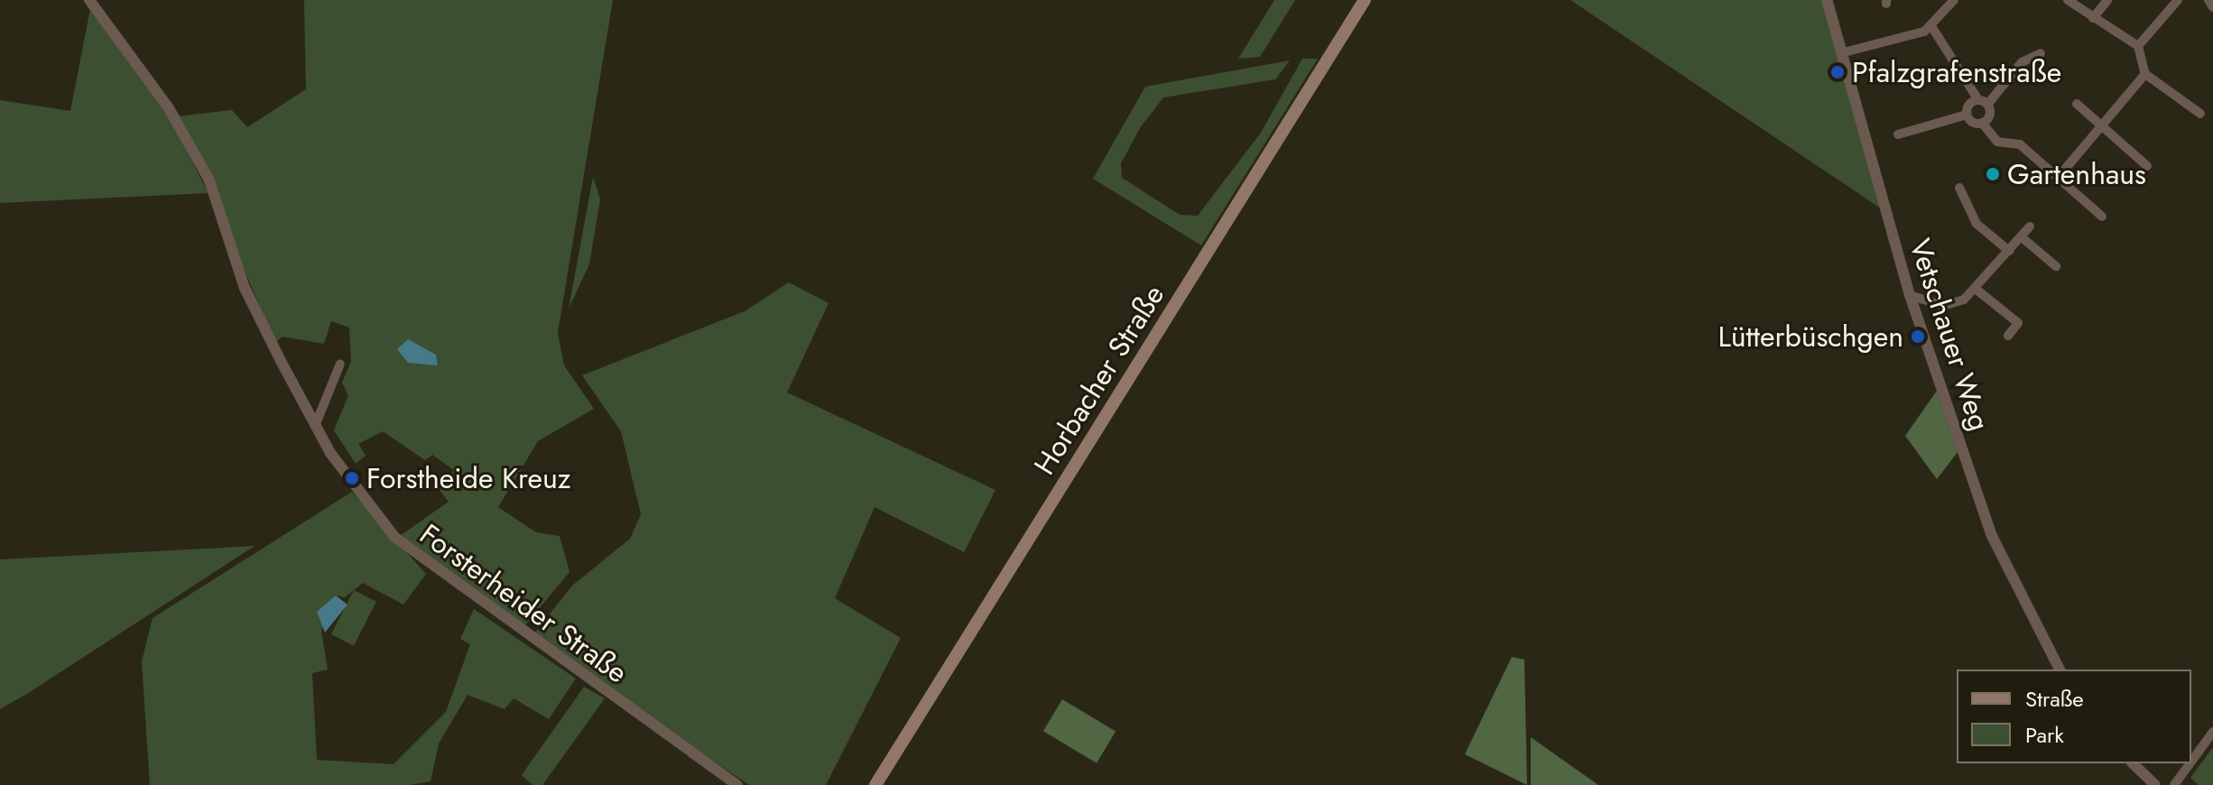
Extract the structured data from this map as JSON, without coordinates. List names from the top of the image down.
{
  "streets": {
    "main road": ["Horbacher Straße"],
    "street": ["Vetschauer Weg", "Forsterheider Straße"]
  },
  "places": [
    "Pfalzgrafenstraße",
    "Gartenhaus",
    "Lütterbüschgen",
    "Forstheide Kreuz"
  ],
  "legend": ["Straße", "Park"]
}
